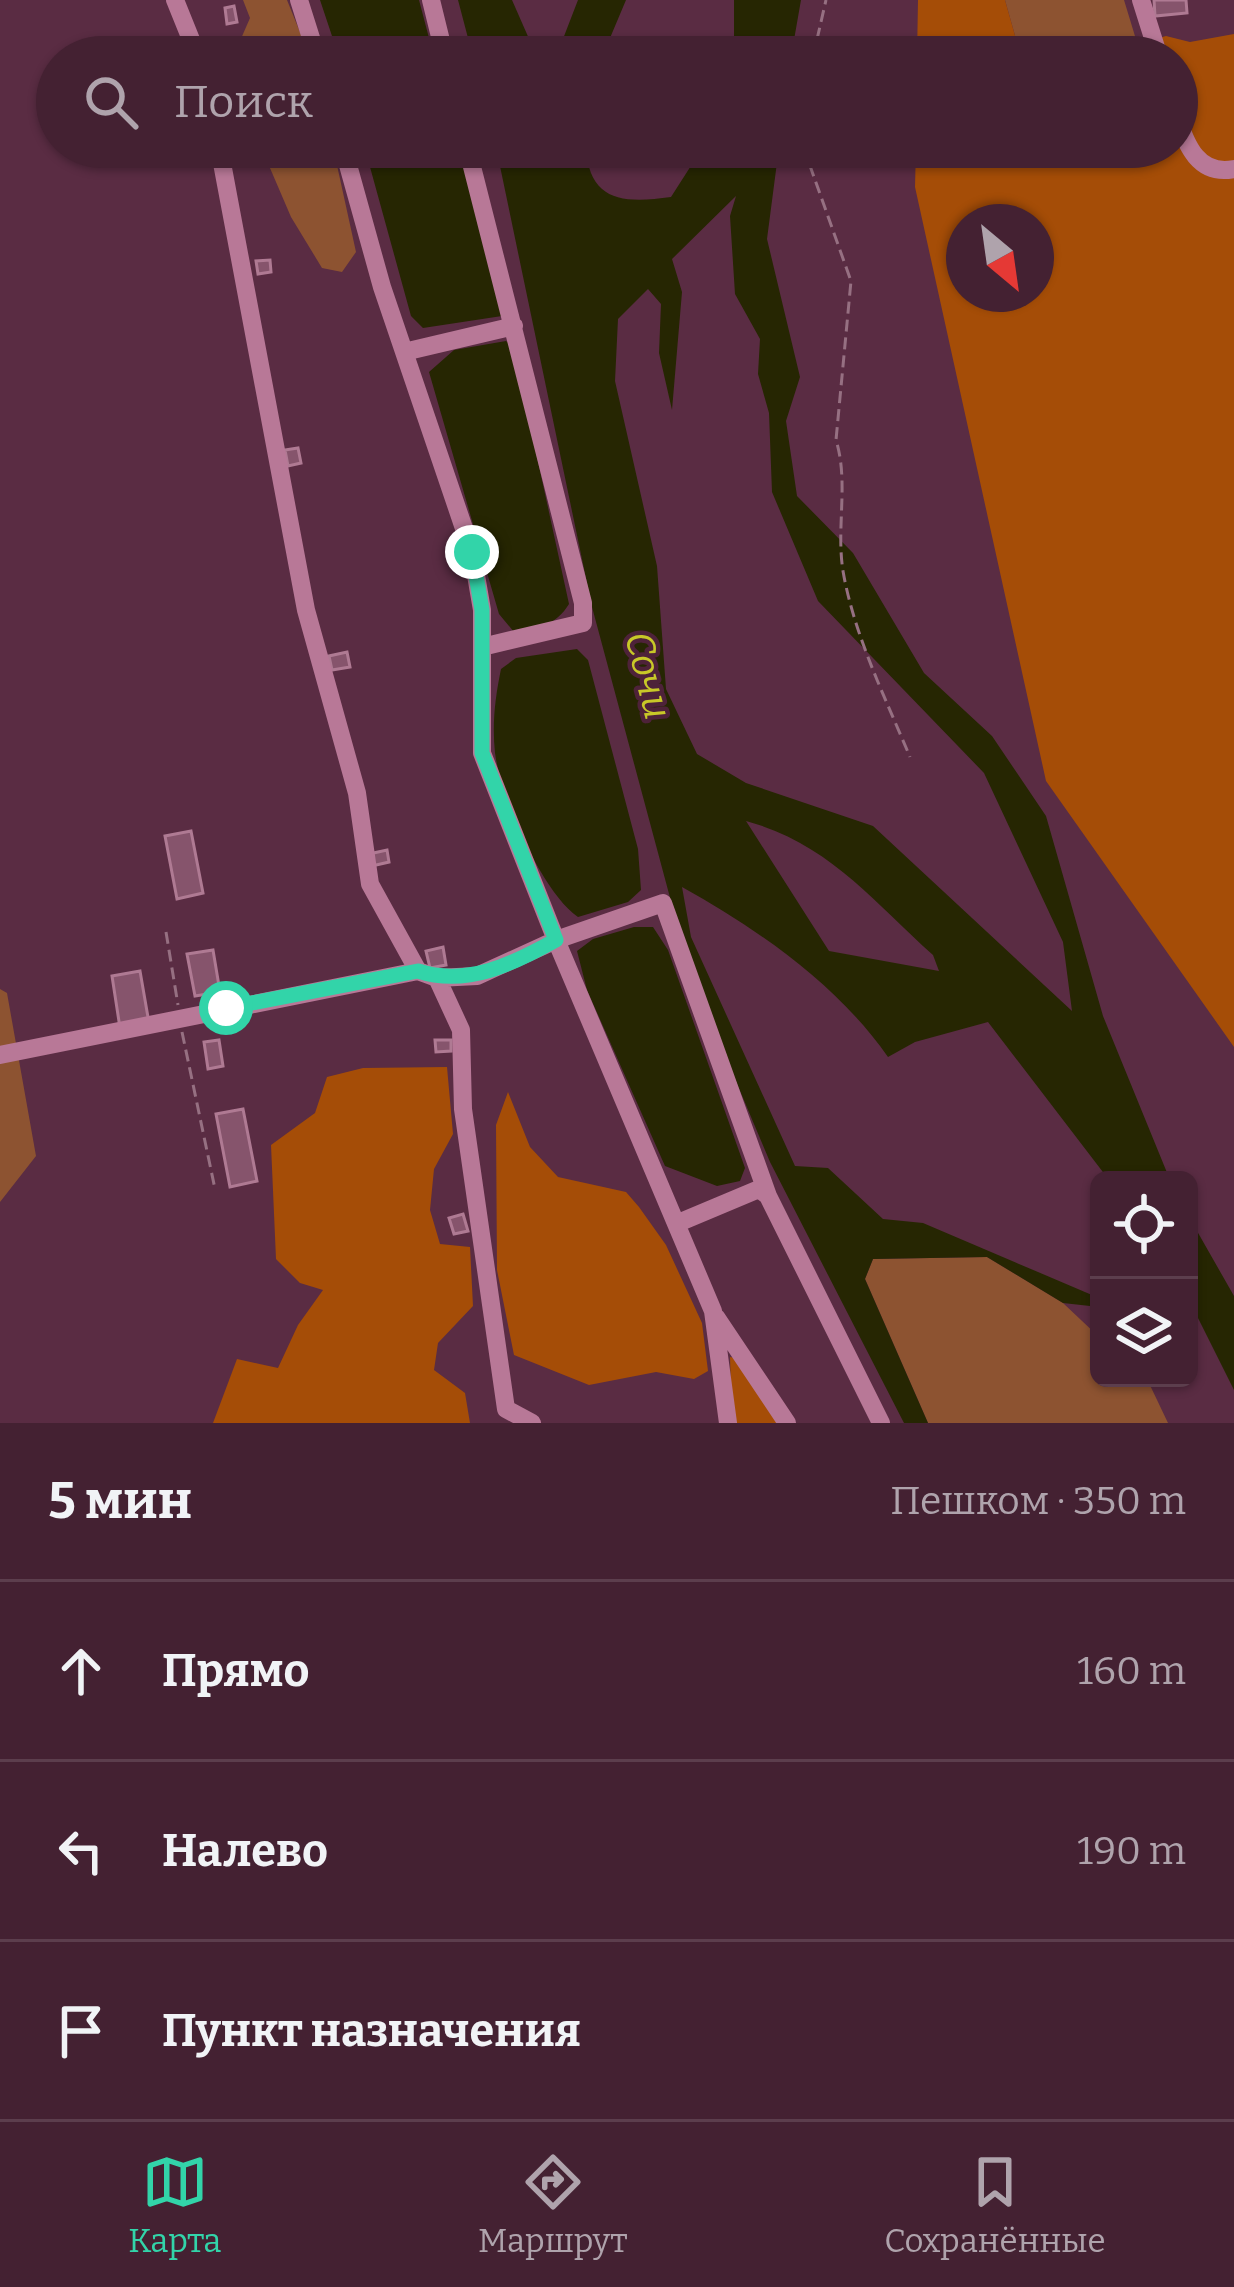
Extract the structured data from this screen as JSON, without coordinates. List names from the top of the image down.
{
  "water": ["Сочи"],
  "north": "bottom right",
  "page": {
    "search": "Поиск",
    "heading": ["5 мин", "Пешком · 350 m"],
    "list": [
      ["Прямо", "160 m"],
      ["Налево", "190 m"],
      "Пункт назначения"
    ],
    "nav": ["Карта", "Маршрут", "Сохранённые"]
  }
}
